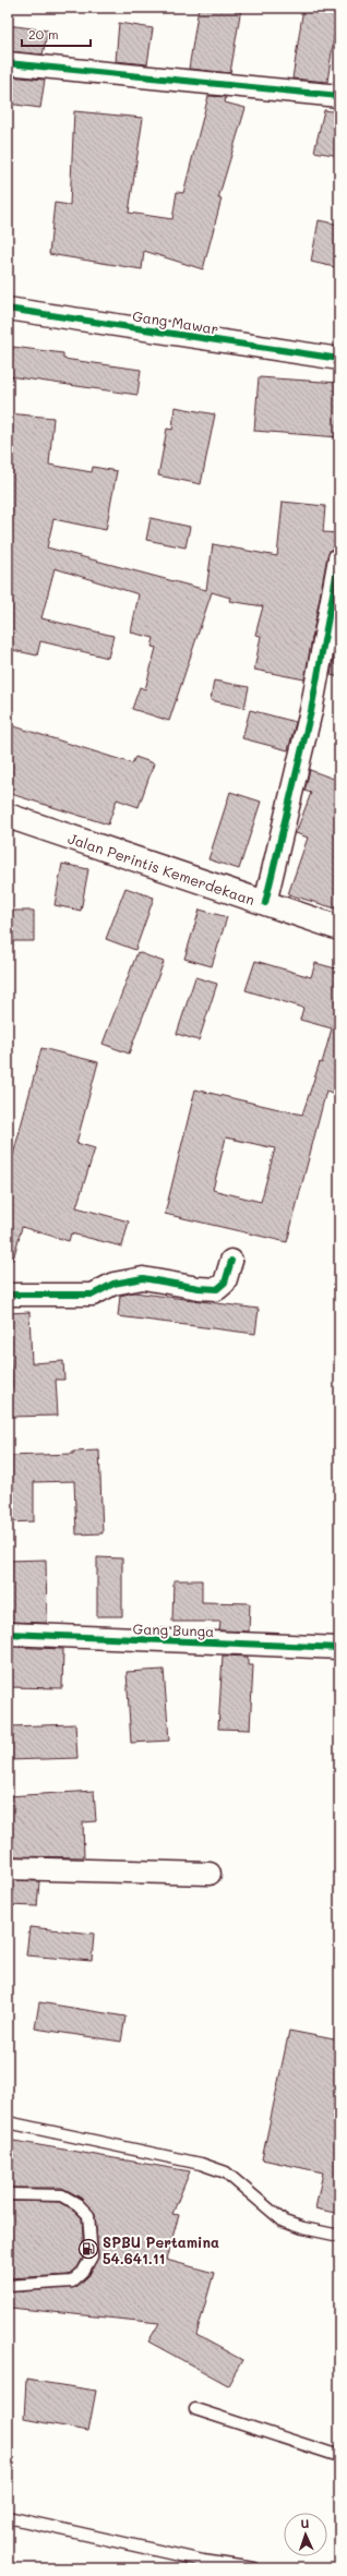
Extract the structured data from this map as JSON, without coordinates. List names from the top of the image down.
{
  "streets": {
    "main road": ["Jalan Perintis Kemerdekaan"],
    "street": ["Gang Mawar", "Gang Bunga"]
  },
  "places": {
    "fuel station": ["SPBU Pertamina 54.641.11"]
  },
  "scale_bar": "20 m",
  "north": "top"
}
